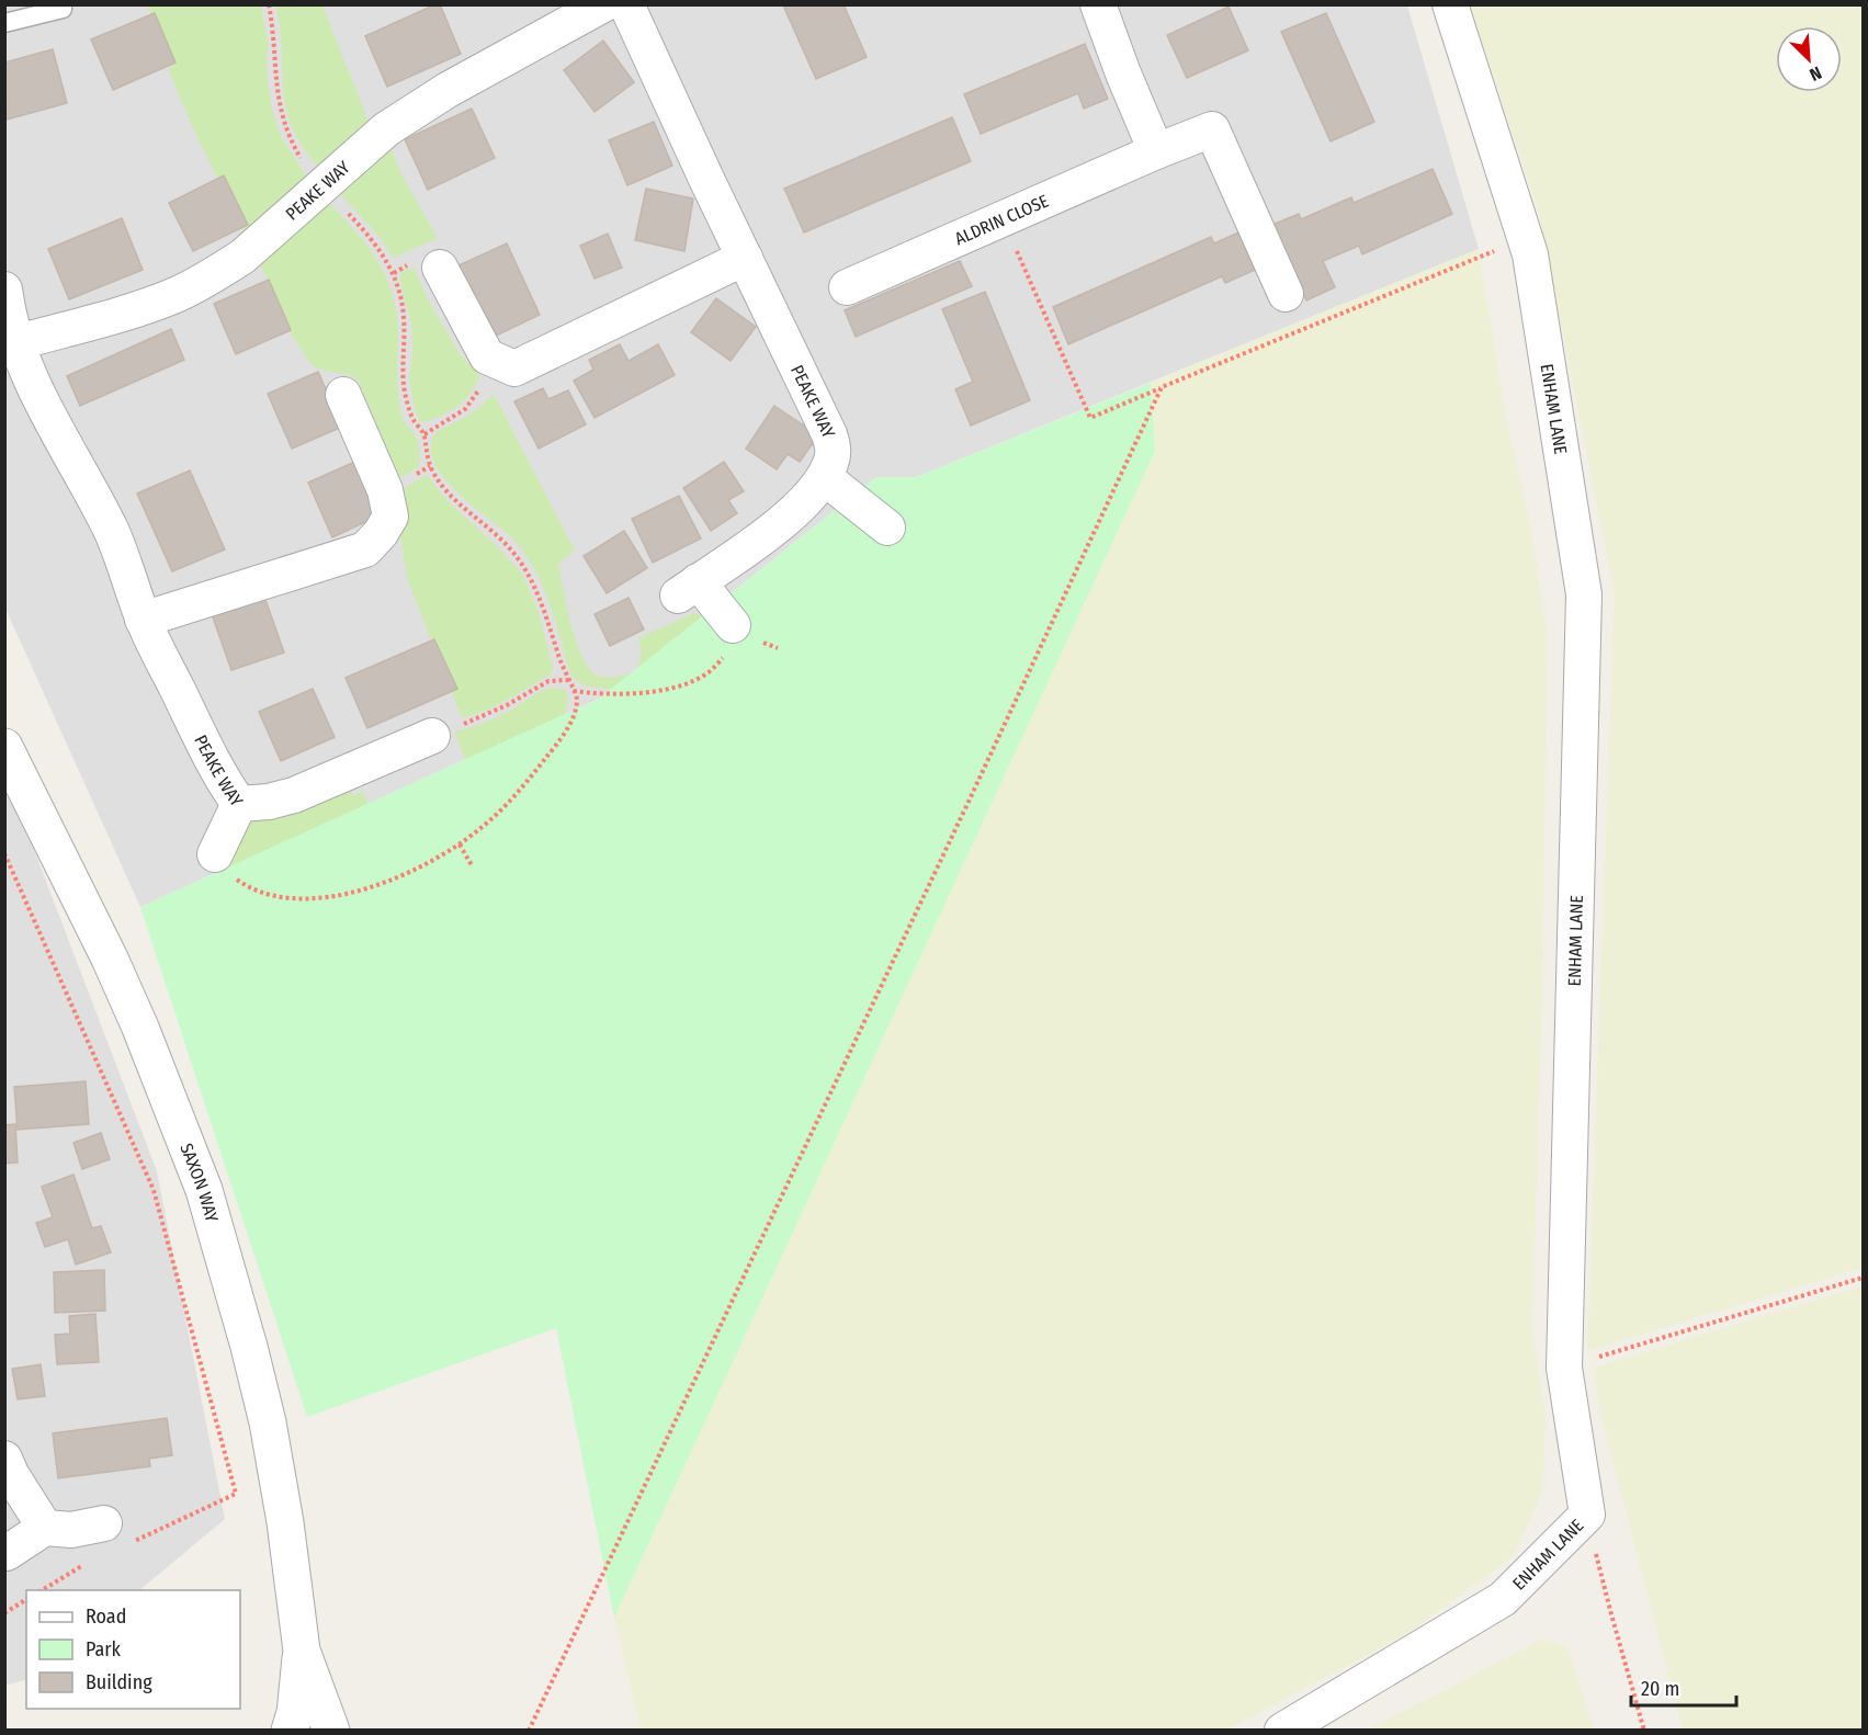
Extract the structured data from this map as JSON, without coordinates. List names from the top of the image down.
{
  "streets": {
    "street": [
      "PEAKE WAY",
      "ALDRIN CLOSE",
      "ENHAM LANE",
      "SAXON WAY"
    ]
  },
  "legend": ["Road", "Park", "Building"],
  "scale_bar": "20 m",
  "north": "bottom right"
}
